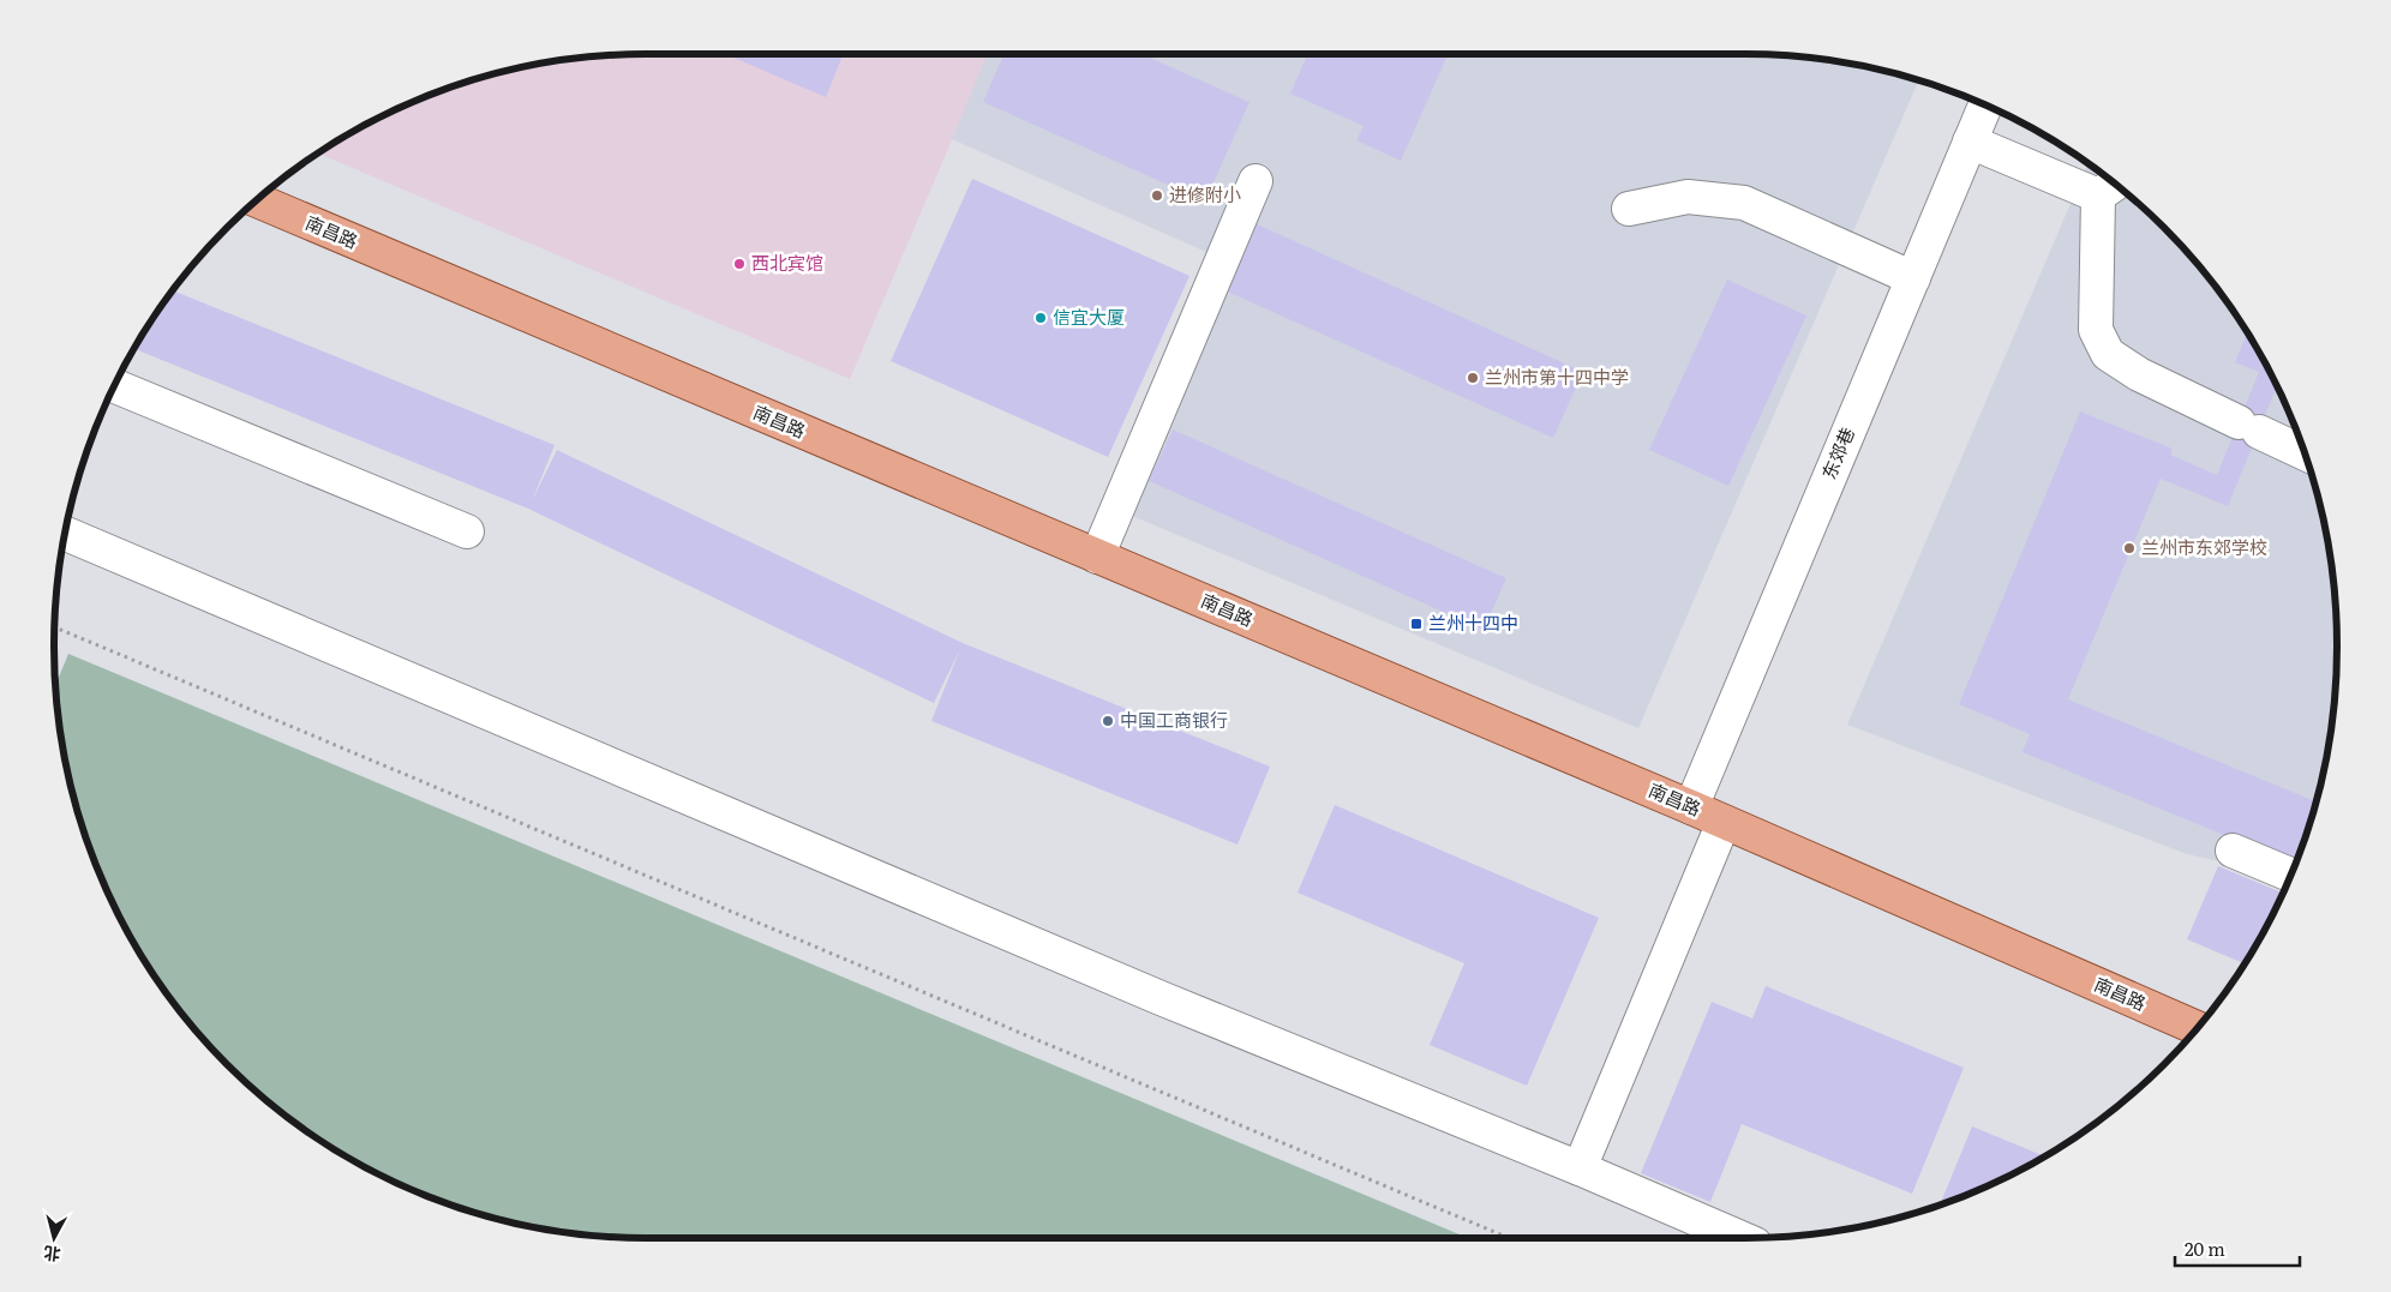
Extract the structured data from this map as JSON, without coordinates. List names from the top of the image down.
{
  "streets": {
    "main road": ["南昌路"],
    "street": ["东郊巷"]
  },
  "crossings": [
    ["南昌路", "东郊巷"]
  ],
  "places": {
    "other": [
      "进修附小",
      "西北宾馆",
      "信宜大厦",
      "兰州市第十四中学",
      "兰州市东郊学校",
      "中国工商银行"
    ],
    "transit": ["兰州十四中"]
  },
  "scale_bar": "20 m",
  "north": "bottom"
}
